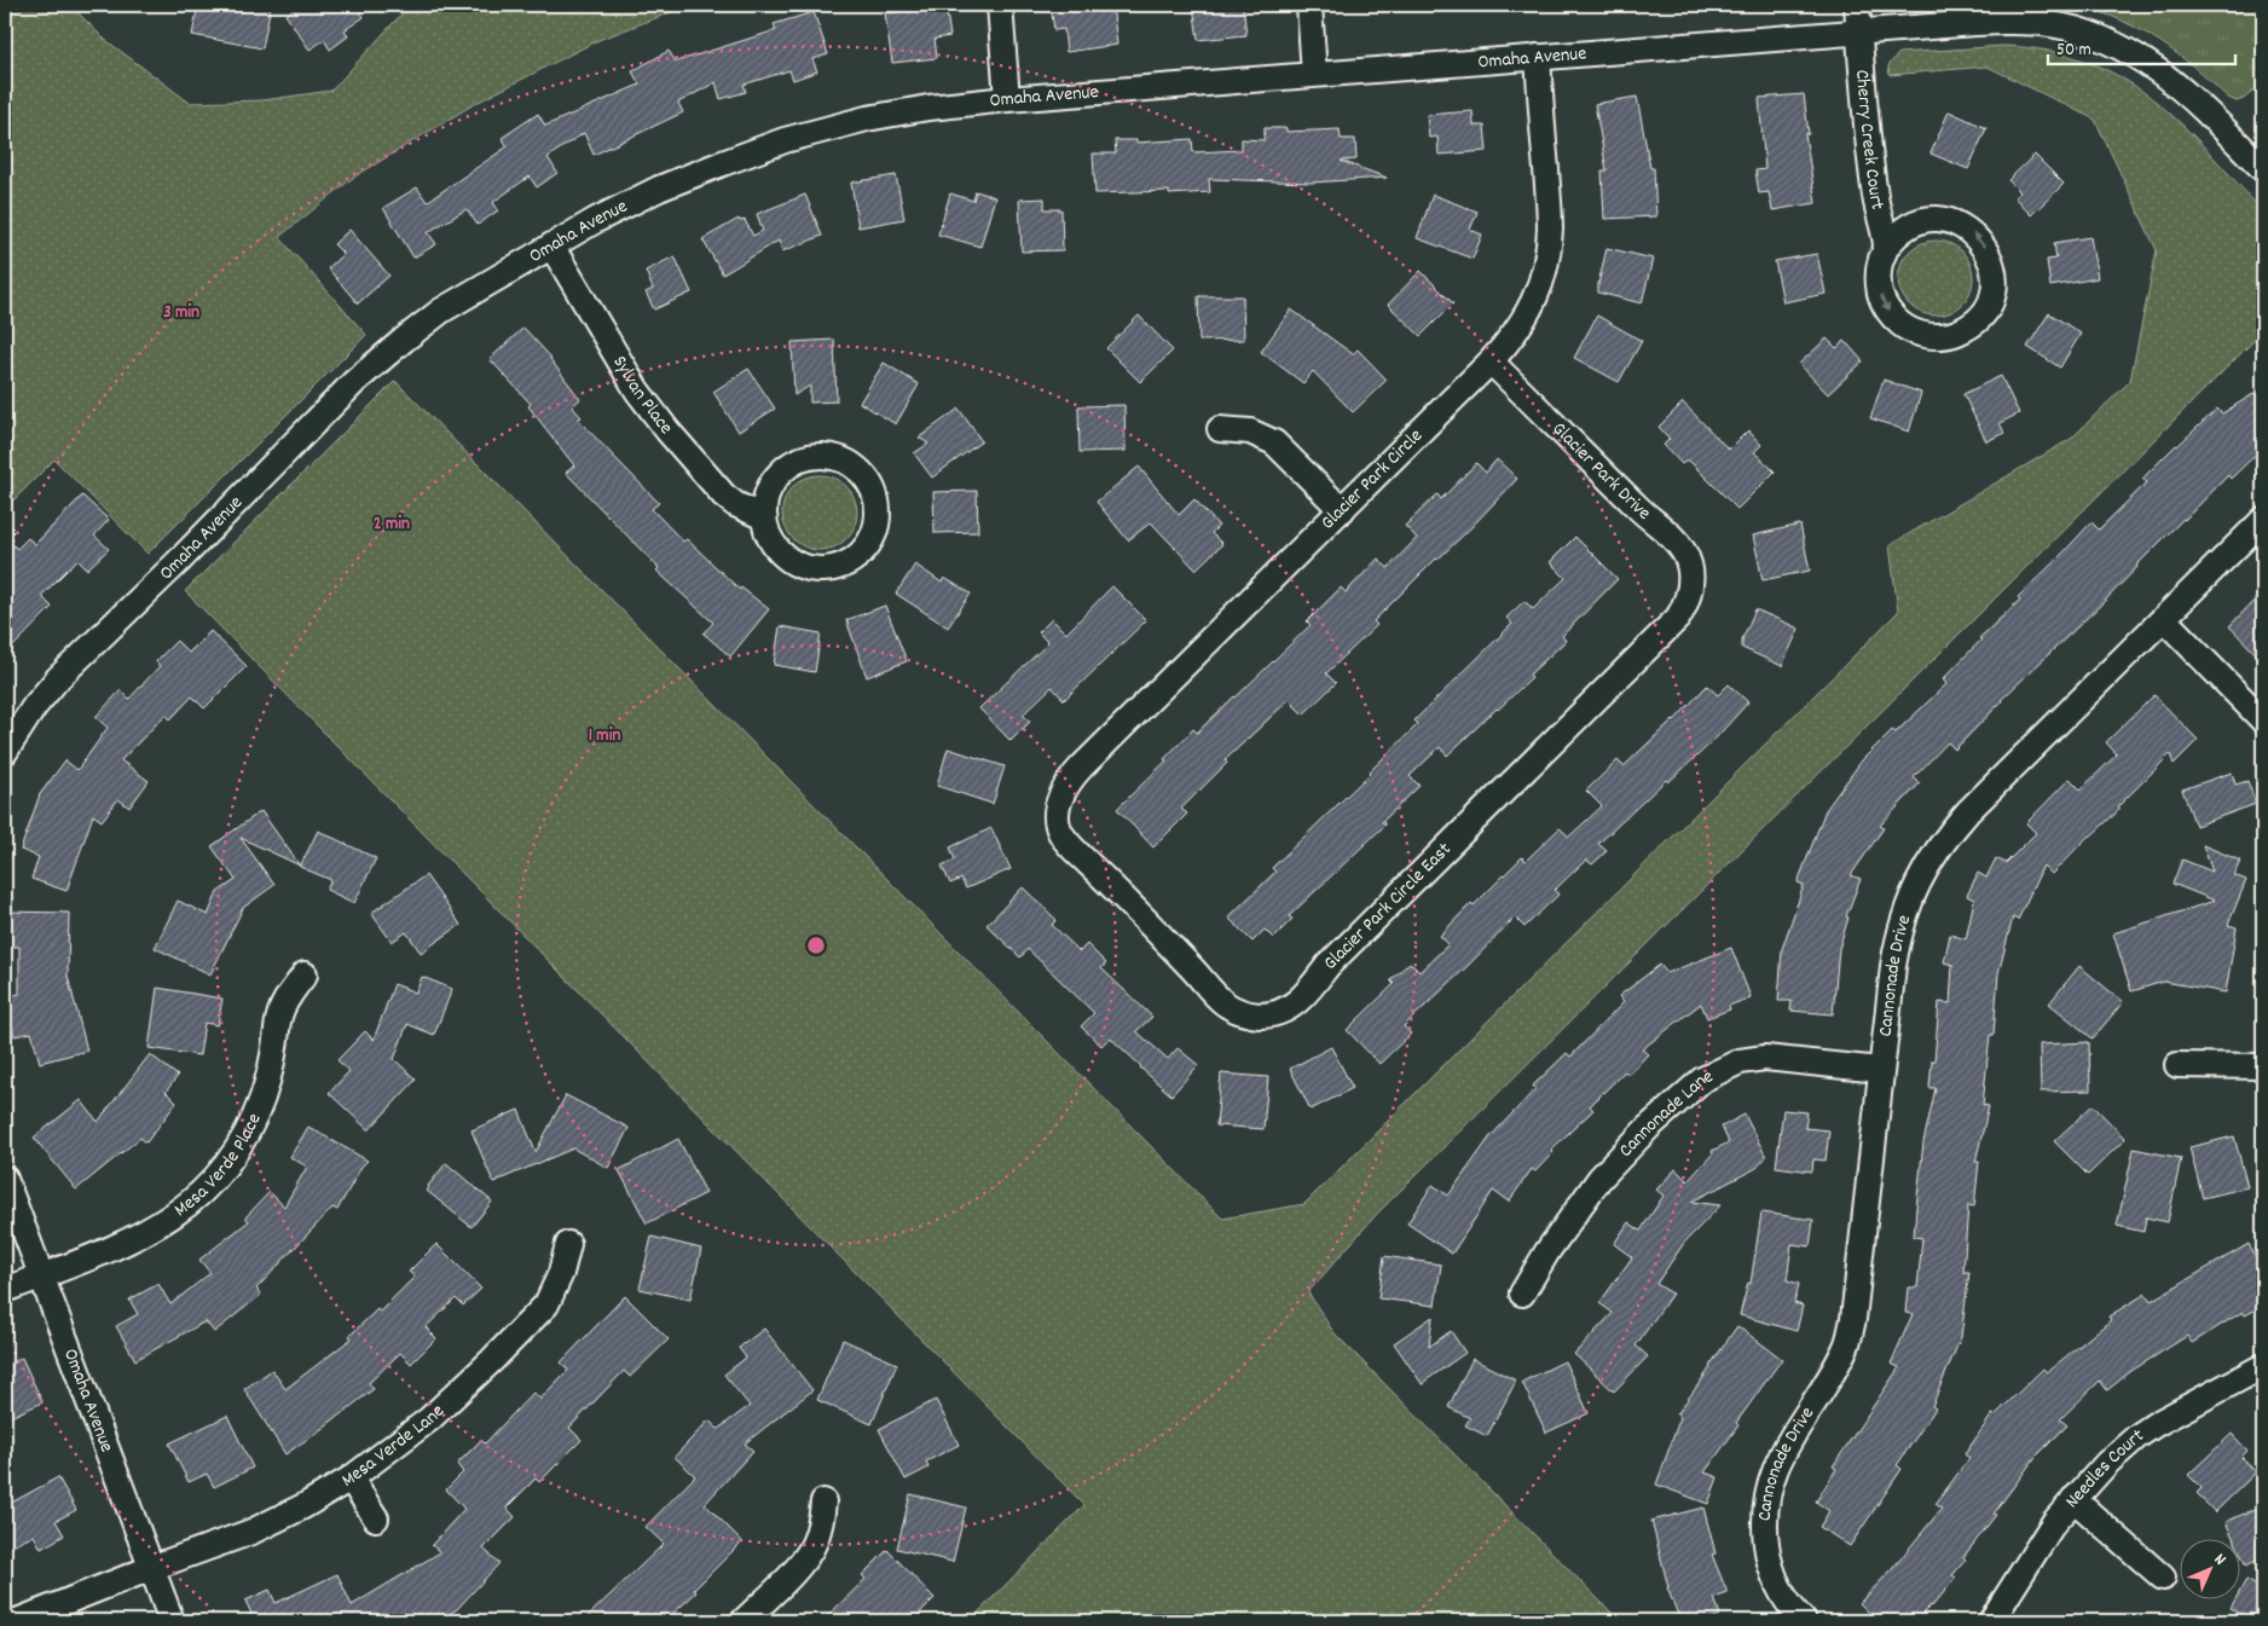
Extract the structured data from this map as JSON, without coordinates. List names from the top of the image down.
{
  "streets": {
    "street": [
      "Omaha Avenue",
      "Cherry Creek Court",
      "Sylvan Place",
      "Glacier Park Drive",
      "Glacier Park Circle",
      "Glacier Park Circle East",
      "Cannonade Drive",
      "Cannonade Lane",
      "Mesa Verde Place",
      "Mesa Verde Lane",
      "Needles Court"
    ]
  },
  "crossings": [
    ["Omaha Avenue", "Cherry Creek Court"],
    ["Omaha Avenue", "Sylvan Place"],
    ["Omaha Avenue", "Glacier Park Circle"],
    ["Omaha Avenue", "Mesa Verde Place"],
    ["Omaha Avenue", "Mesa Verde Lane"],
    ["Glacier Park Drive", "Glacier Park Circle"],
    ["Glacier Park Drive", "Glacier Park Circle East"],
    ["Glacier Park Circle", "Glacier Park Circle East"],
    ["Cannonade Drive", "Cannonade Lane"]
  ],
  "scale_bar": "50 m",
  "north": "top right",
  "rings": ["3 min", "2 min", "1 min"]
}
